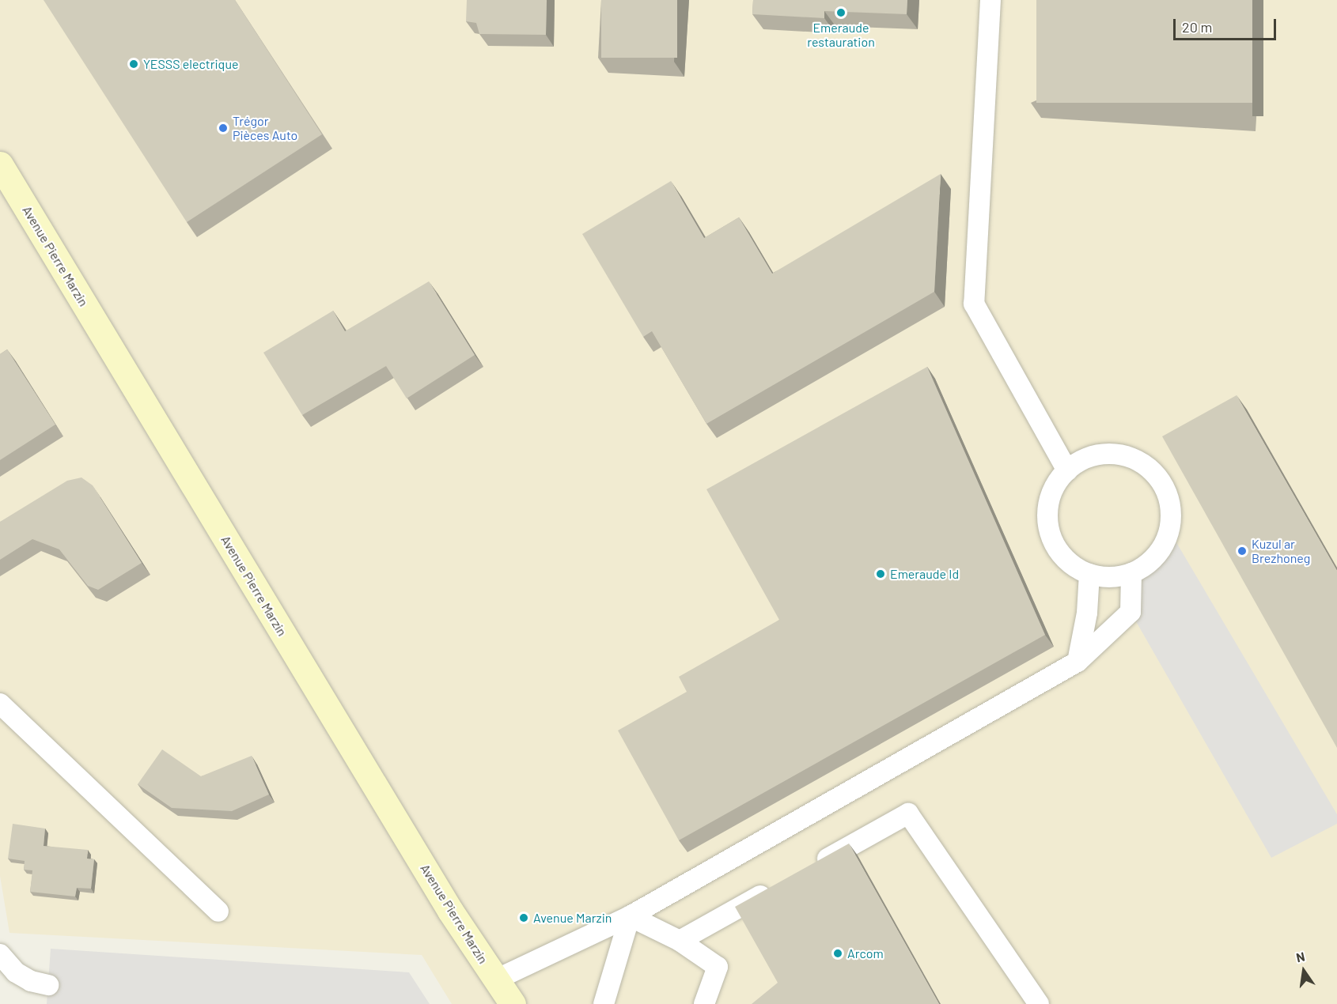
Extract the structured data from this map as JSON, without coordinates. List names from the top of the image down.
{
  "streets": {
    "main road": ["Avenue Pierre Marzin"]
  },
  "places": [
    "Emeraude restauration",
    "YESSS electrique",
    "Trégor Pièces Auto",
    "Kuzul ar Brezhoneg",
    "Emeraude Id",
    "Avenue Marzin",
    "Arcom"
  ],
  "scale_bar": "20 m",
  "north": "top"
}
